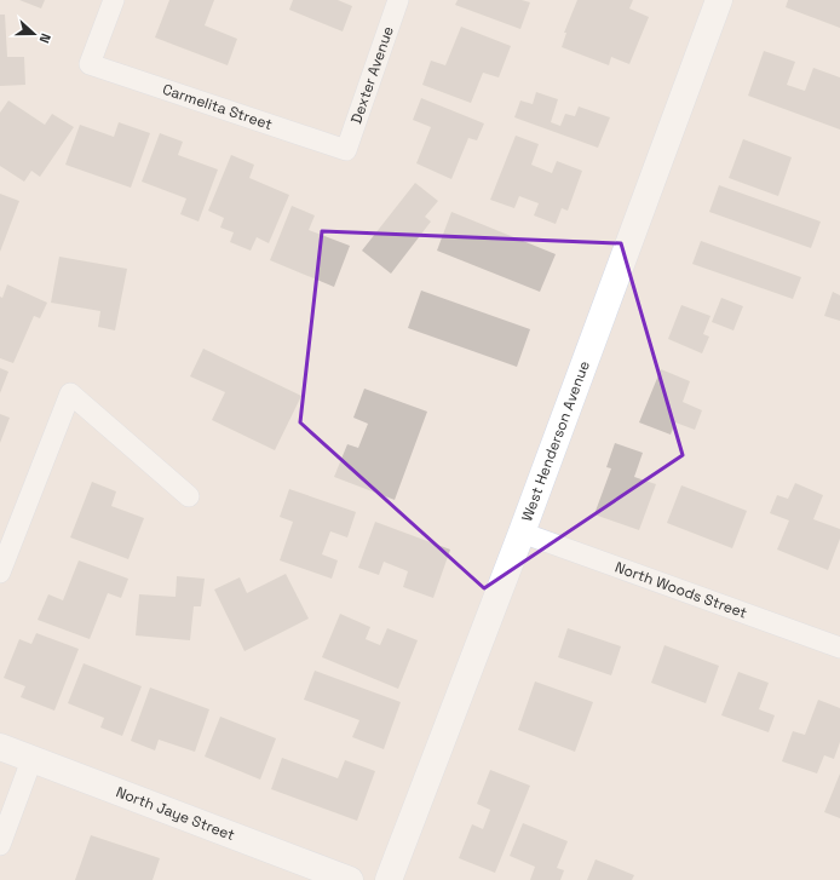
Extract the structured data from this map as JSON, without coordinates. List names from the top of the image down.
{
  "streets": {
    "main road": ["West Henderson Avenue", "North Jaye Street"],
    "street": ["Dexter Avenue", "Carmelita Street", "North Woods Street"]
  },
  "crossings": [
    ["Dexter Avenue", "Carmelita Street"],
    ["West Henderson Avenue", "North Woods Street"]
  ],
  "north": "right"
}
